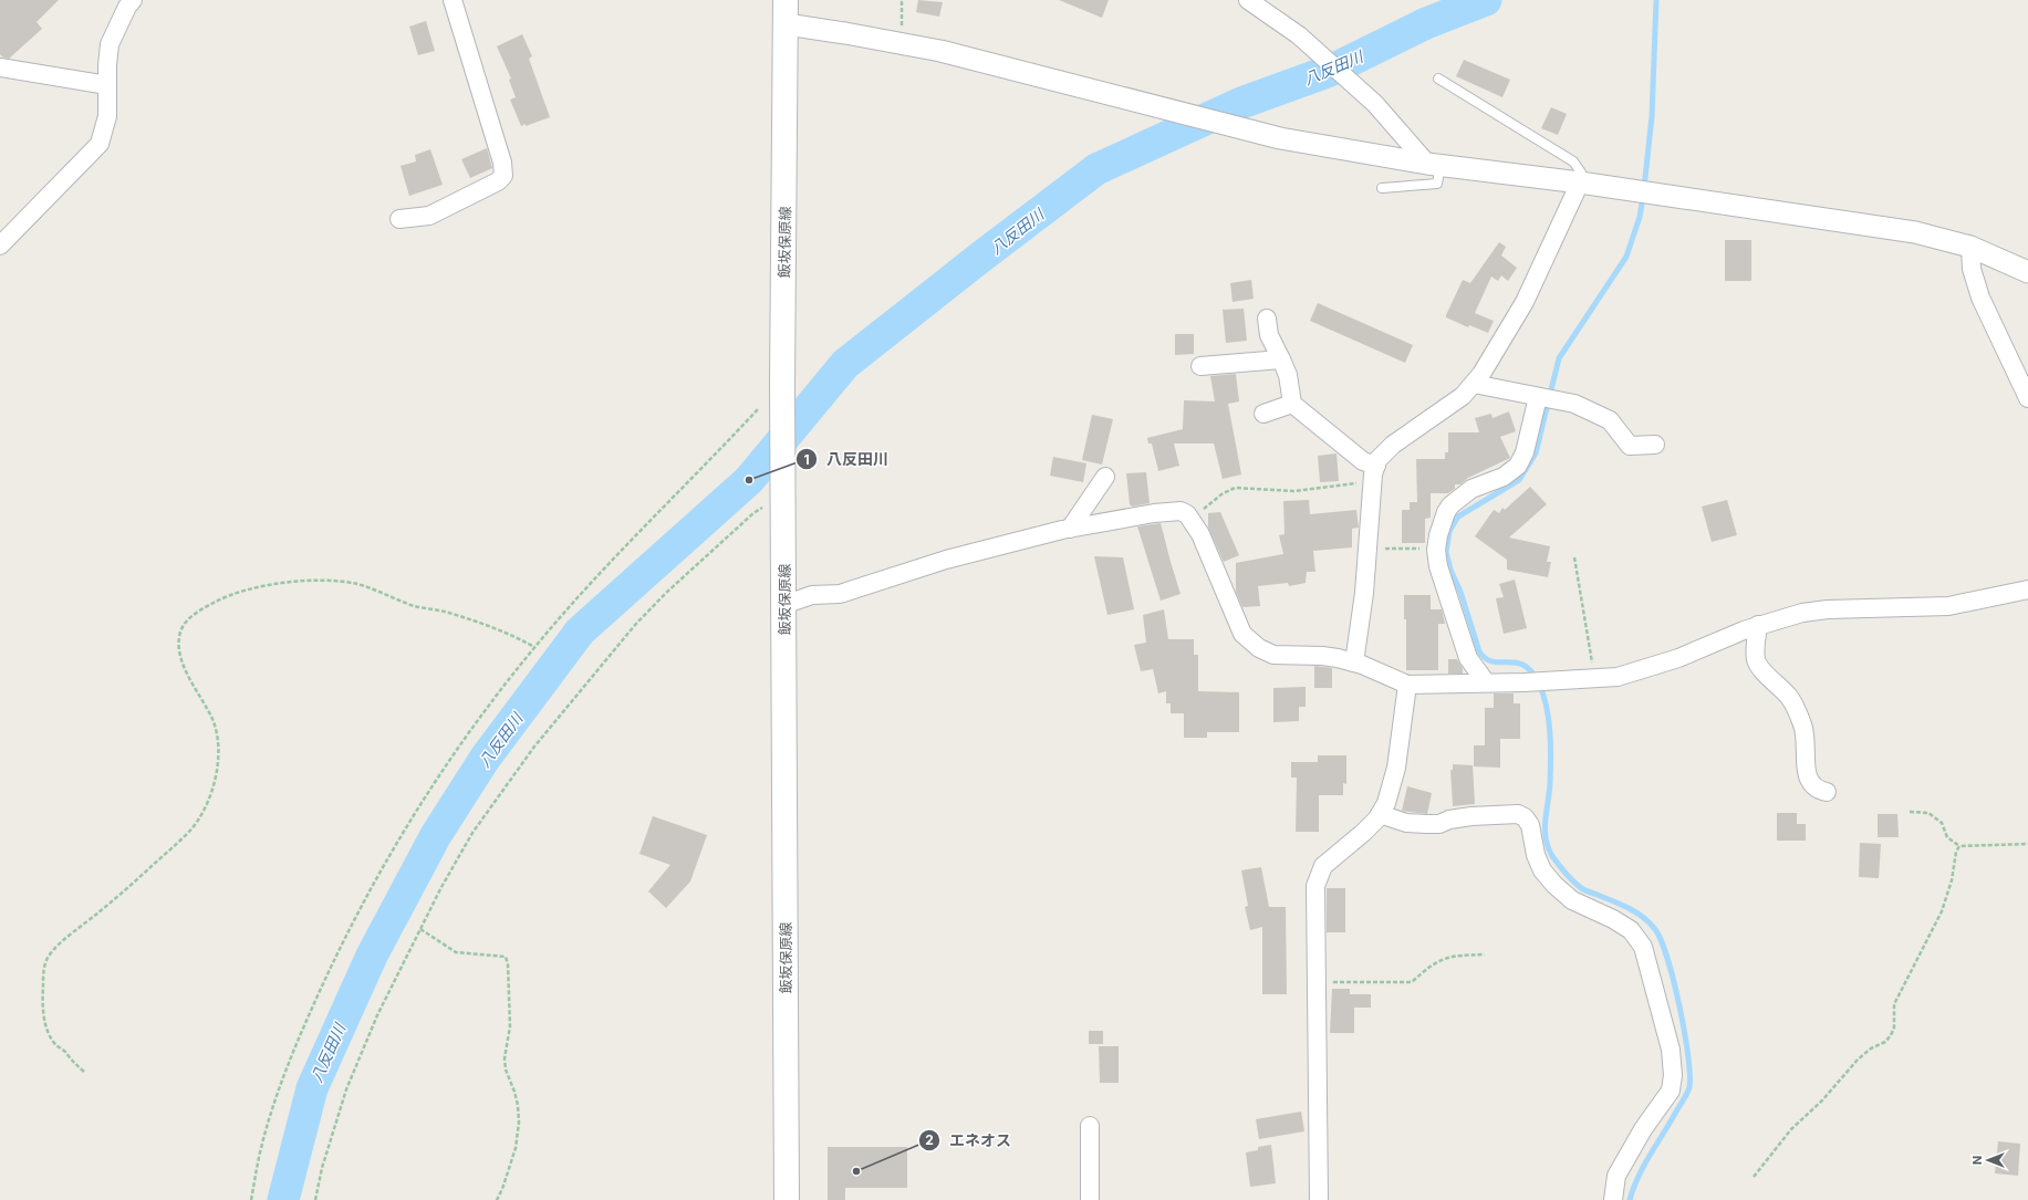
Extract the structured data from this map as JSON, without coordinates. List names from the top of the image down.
{
  "streets": {
    "main road": ["飯坂保原線"]
  },
  "water": ["八反田川"],
  "places": ["八反田川", "エネオス"],
  "north": "left"
}
